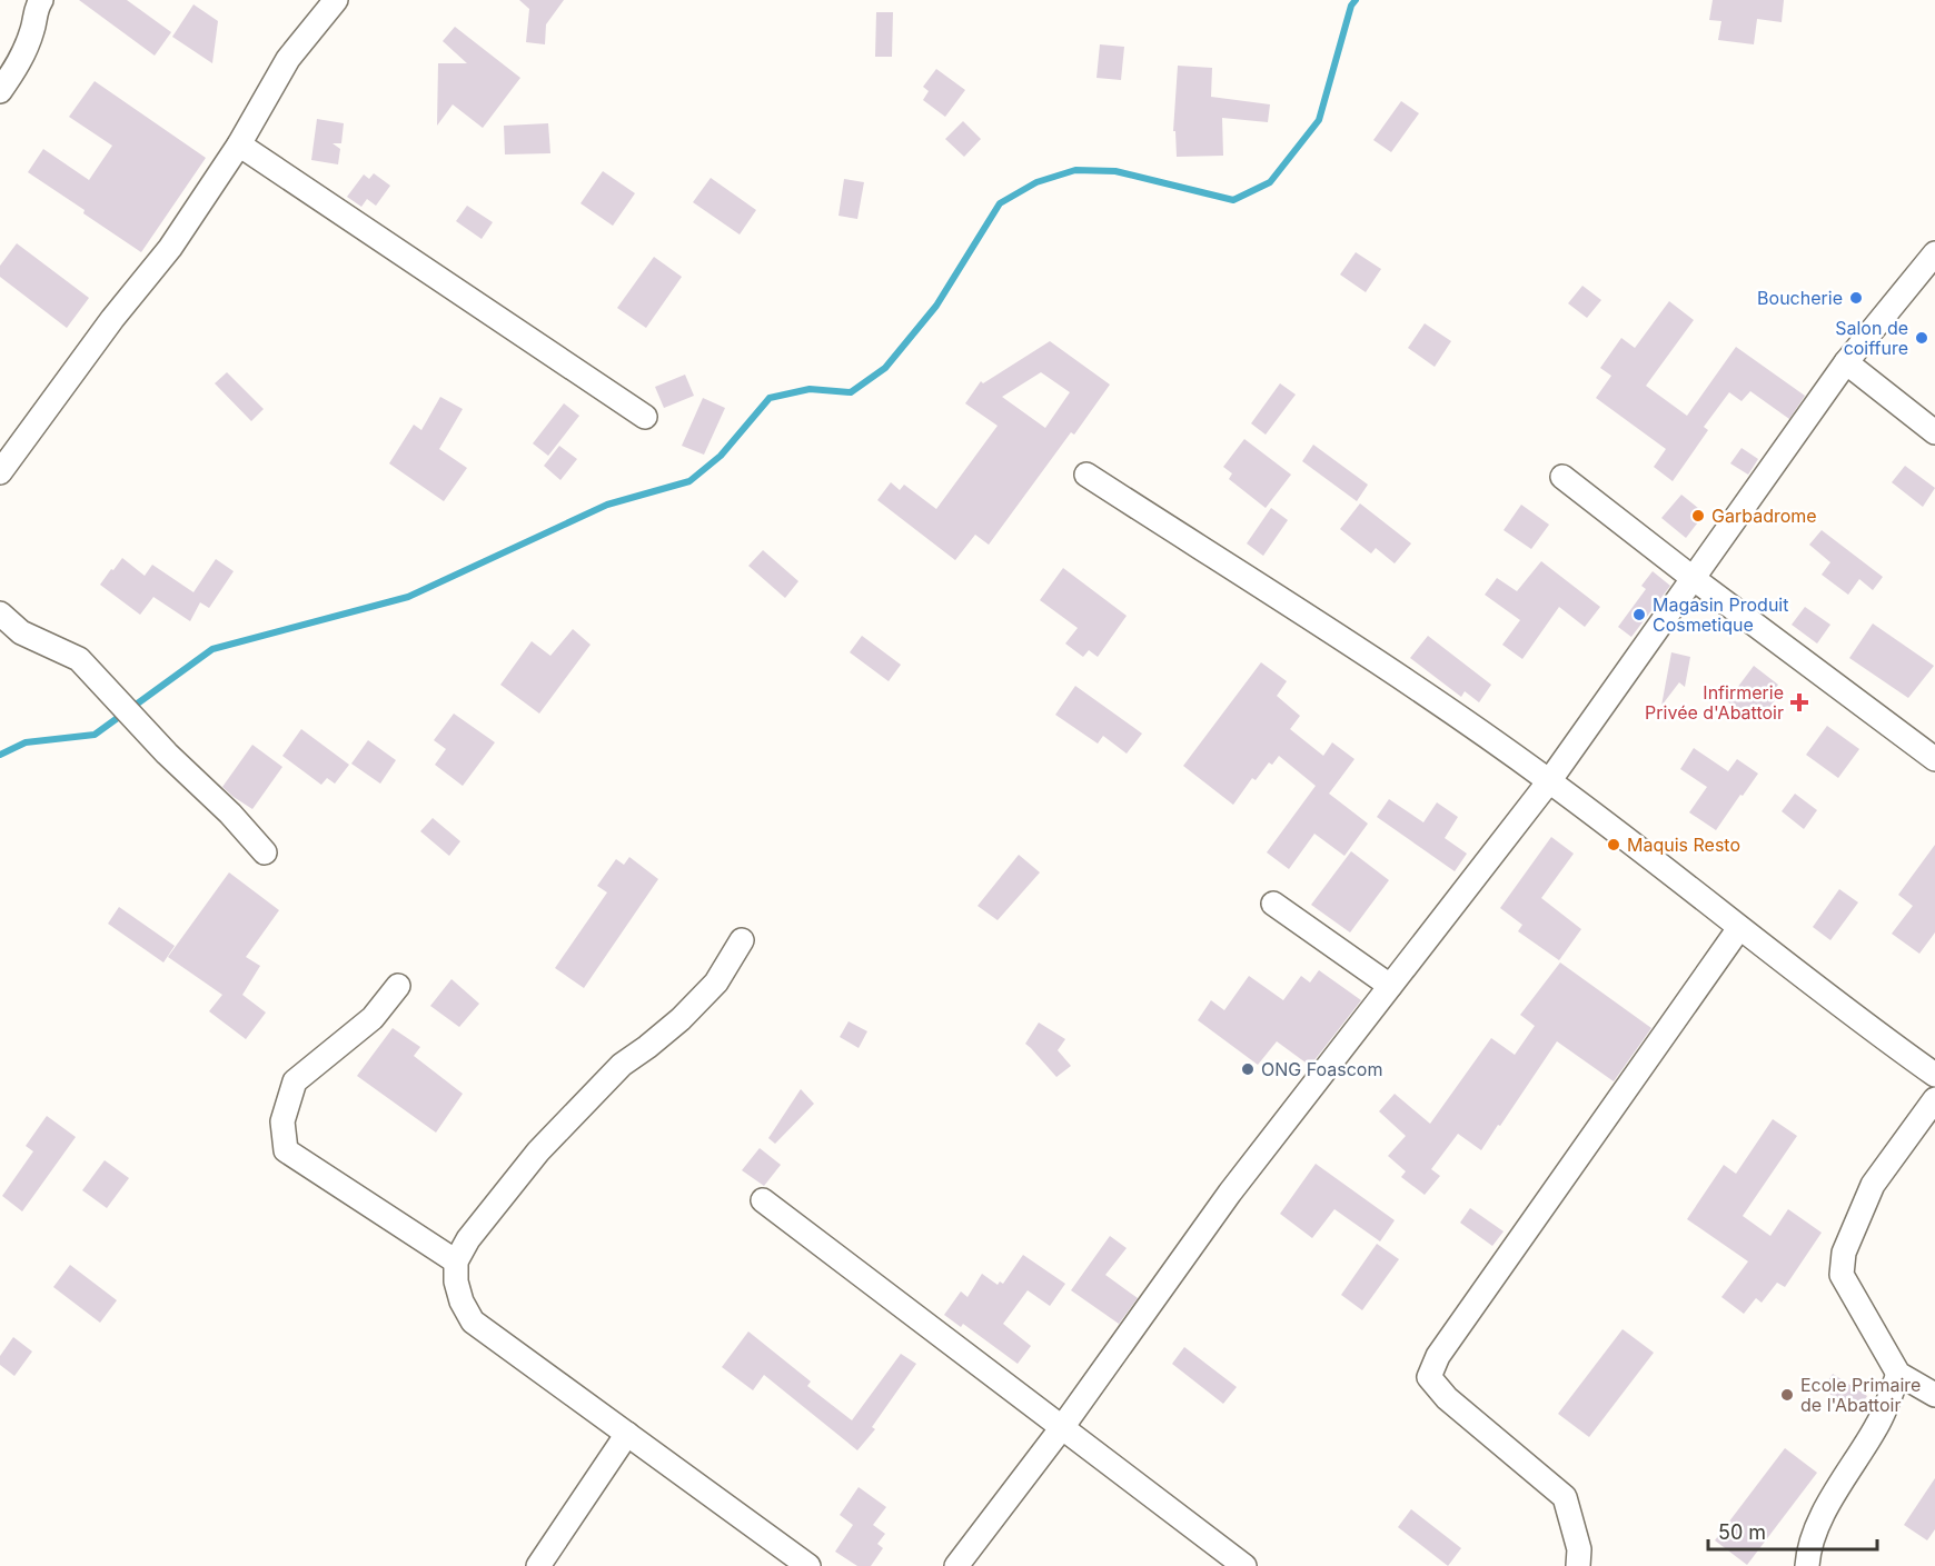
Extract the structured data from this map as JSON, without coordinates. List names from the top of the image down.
{
  "places": {
    "other": [
      "Boucherie",
      "Salon de coiffure",
      "Garbadrome",
      "Magasin Produit Cosmetique",
      "Maquis Resto",
      "ONG Foascom",
      "Ecole Primaire de l'Abattoir"
    ],
    "health": ["Infirmerie Privée d'Abattoir"]
  },
  "scale_bar": "50 m"
}
